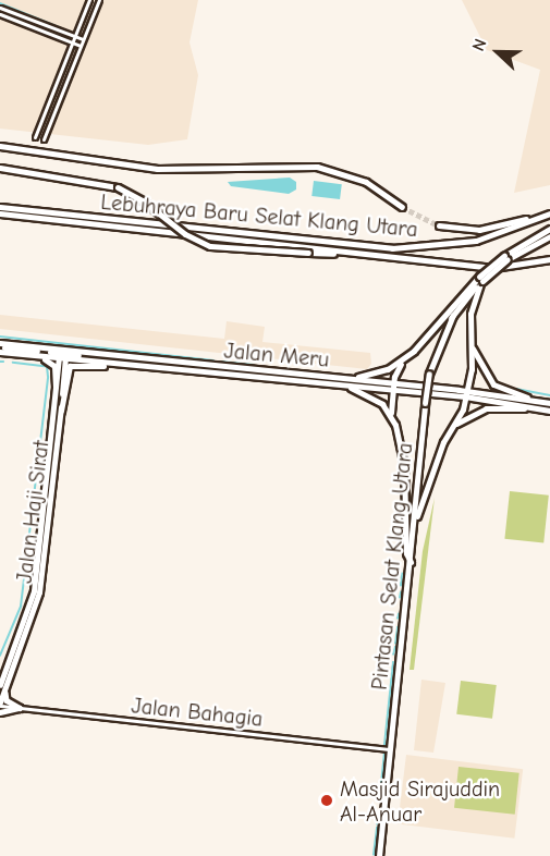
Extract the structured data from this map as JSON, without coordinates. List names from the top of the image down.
{
  "streets": {
    "highway": ["Lebuhraya Baru Selat Klang Utara", "Jalan Meru", "Pintasan Selat Klang Utara"],
    "main road": ["Jalan Haji Sirat"],
    "street": ["Jalan Bahagia"]
  },
  "crossings": [
    ["Jalan Meru", "Jalan Haji Sirat"],
    ["Jalan Haji Sirat", "Jalan Bahagia"],
    ["Pintasan Selat Klang Utara", "Jalan Bahagia"]
  ],
  "places": ["Masjid Sirajuddin Al-Anuar"],
  "north": "left"
}
